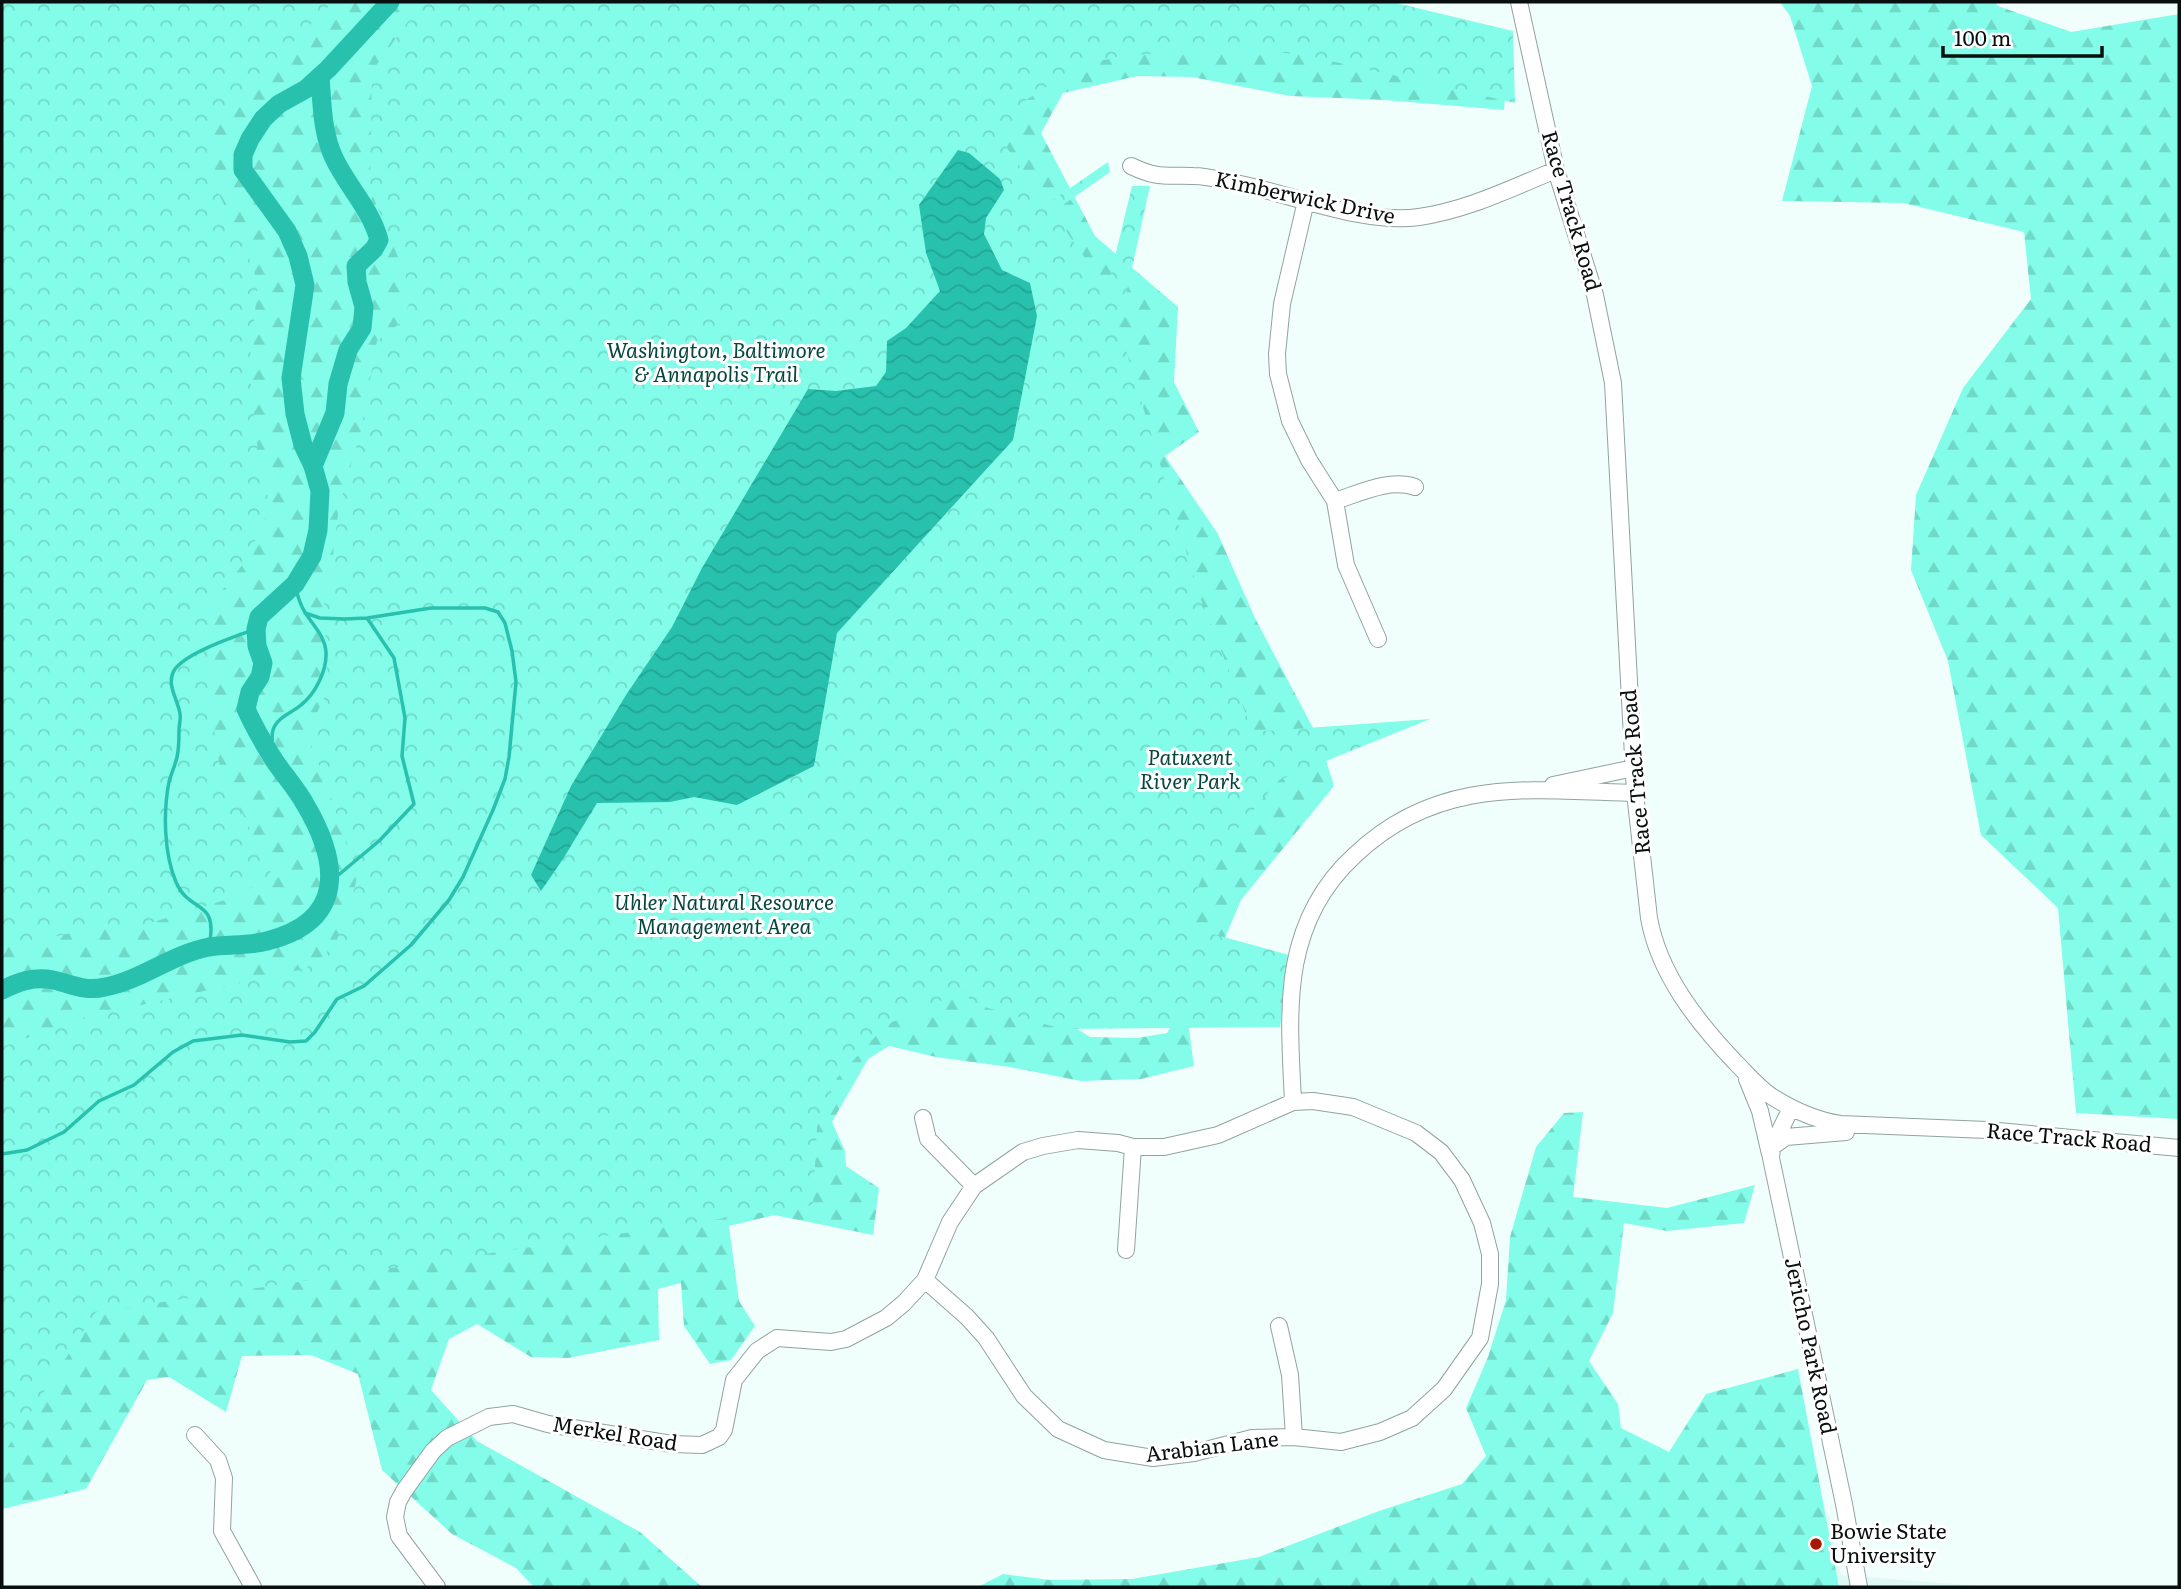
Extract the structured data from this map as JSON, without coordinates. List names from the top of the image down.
{
  "streets": {
    "street": [
      "Kimberwick Drive",
      "Race Track Road",
      "Jericho Park Road",
      "Merkel Road",
      "Arabian Lane"
    ]
  },
  "crossings": [
    ["Kimberwick Drive", "Race Track Road"],
    ["Race Track Road", "Jericho Park Road"],
    ["Merkel Road", "Arabian Lane"]
  ],
  "parks": ["Washington, Baltimore & Annapolis Trail", "Patuxent River Park", "Uhler Natural Resource Management Area"],
  "places": ["Bowie State University"],
  "scale_bar": "100 m"
}
